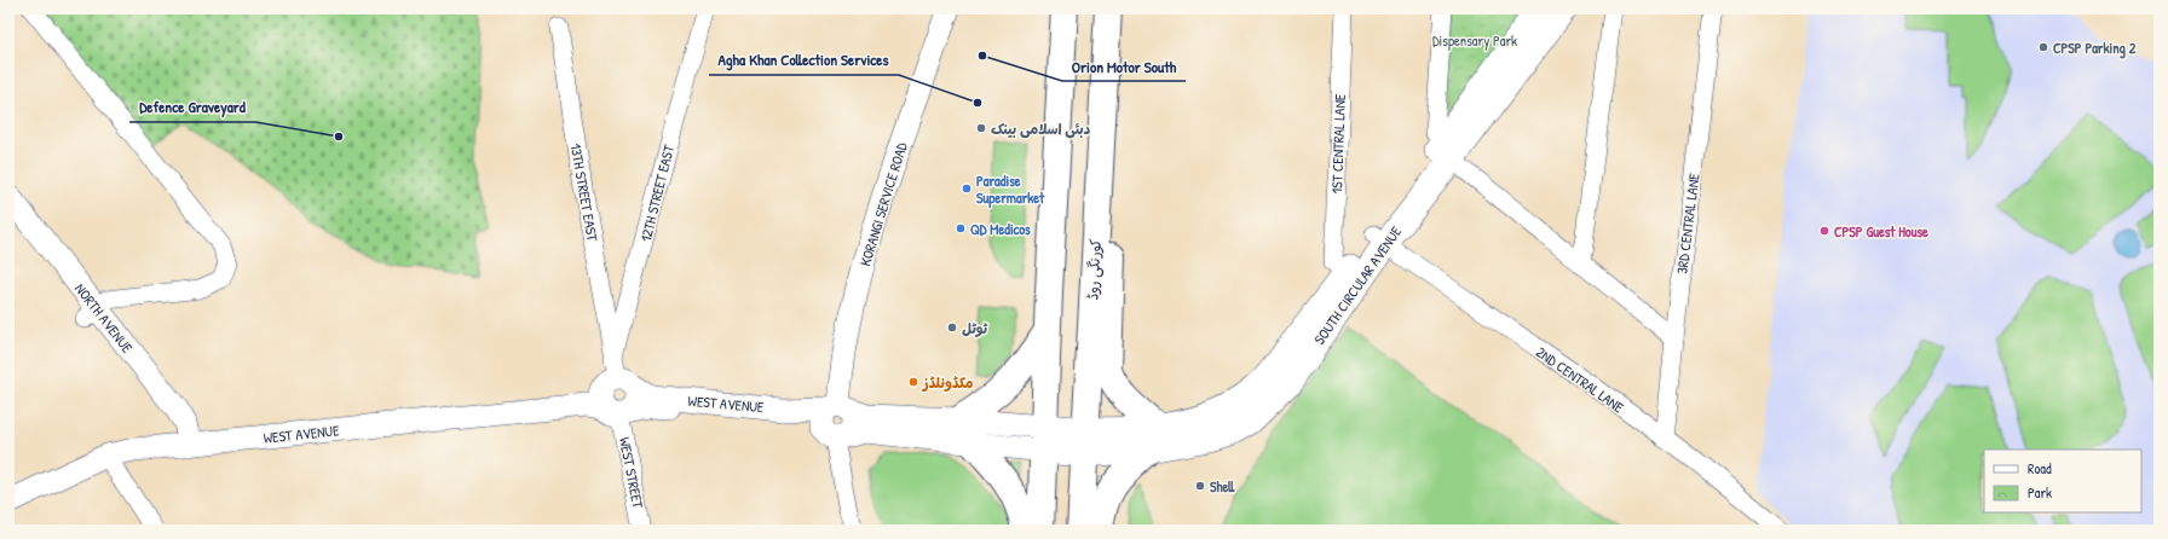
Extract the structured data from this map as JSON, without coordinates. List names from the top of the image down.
{
  "streets": {
    "main road": ["کورنگی روڈ", "SOUTH CIRCULAR AVENUE"],
    "street": [
      "1ST CENTRAL LANE",
      "13TH STREET EAST",
      "12TH STREET EAST",
      "KORANGI SERVICE ROAD",
      "3RD CENTRAL LANE",
      "NORTH AVENUE",
      "2ND CENTRAL LANE",
      "WEST AVENUE",
      "WEST STREET"
    ]
  },
  "crossings": [
    ["1ST CENTRAL LANE", "SOUTH CIRCULAR AVENUE"],
    ["13TH STREET EAST", "12TH STREET EAST"],
    ["12TH STREET EAST", "WEST AVENUE"],
    ["12TH STREET EAST", "WEST STREET"],
    ["KORANGI SERVICE ROAD", "WEST AVENUE"],
    ["3RD CENTRAL LANE", "2ND CENTRAL LANE"],
    ["کورنگی روڈ", "SOUTH CIRCULAR AVENUE"],
    ["SOUTH CIRCULAR AVENUE", "2ND CENTRAL LANE"],
    ["SOUTH CIRCULAR AVENUE", "WEST AVENUE"],
    ["NORTH AVENUE", "WEST AVENUE"],
    ["WEST AVENUE", "WEST STREET"]
  ],
  "parks": ["Dispensary Park"],
  "places": [
    "CPSP Parking 2",
    "Orion Motor South",
    "Agha Khan Collection Services",
    "دبئی اسلامی بینک",
    "Defence Graveyard",
    "Paradise Supermarket",
    "QD Medicos",
    "CPSP Guest House",
    "ٹوٹل",
    "مکڈونلڈز",
    "Shell"
  ],
  "legend": ["Road", "Park"]
}
